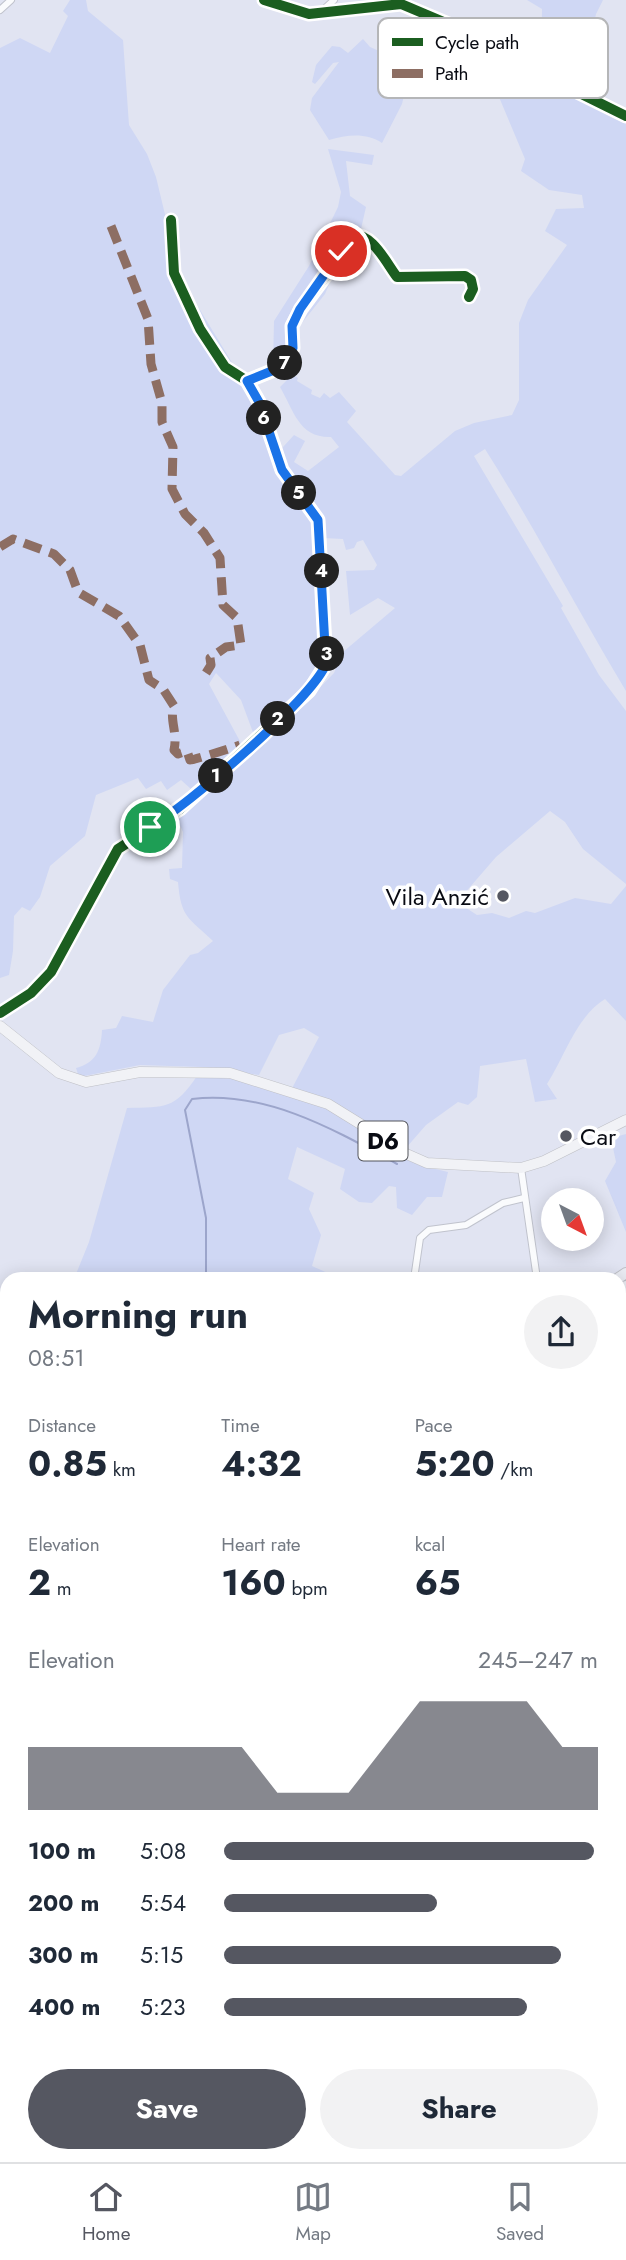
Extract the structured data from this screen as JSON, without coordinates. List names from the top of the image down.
{
  "streets": {
    "main road": ["D6"]
  },
  "places": ["Vila Anzić", "Car"],
  "legend": ["Cycle path", "Path"],
  "north": "bottom right",
  "page": {
    "pins": [
      "7",
      "6",
      "5",
      "4",
      "3",
      "2",
      "1"
    ],
    "heading": ["Morning run", "08:51"],
    "stats": [
      ["Distance", "0.85 km"],
      ["Time", "4:32"],
      ["Pace", "5:20 /km"],
      ["Elevation", "2 m"],
      ["Heart rate", "160 bpm"],
      ["kcal", "65"]
    ],
    "chart": ["Elevation", "245–247 m"],
    "list": [
      {
        "name": "100 m",
        "note": "5:08"
      },
      {
        "name": "200 m",
        "note": "5:54"
      },
      {
        "name": "300 m",
        "note": "5:15"
      },
      {
        "name": "400 m",
        "note": "5:23"
      }
    ],
    "buttons": ["Save", "Share"],
    "tabs": ["Home", "Map", "Saved"]
  }
}
